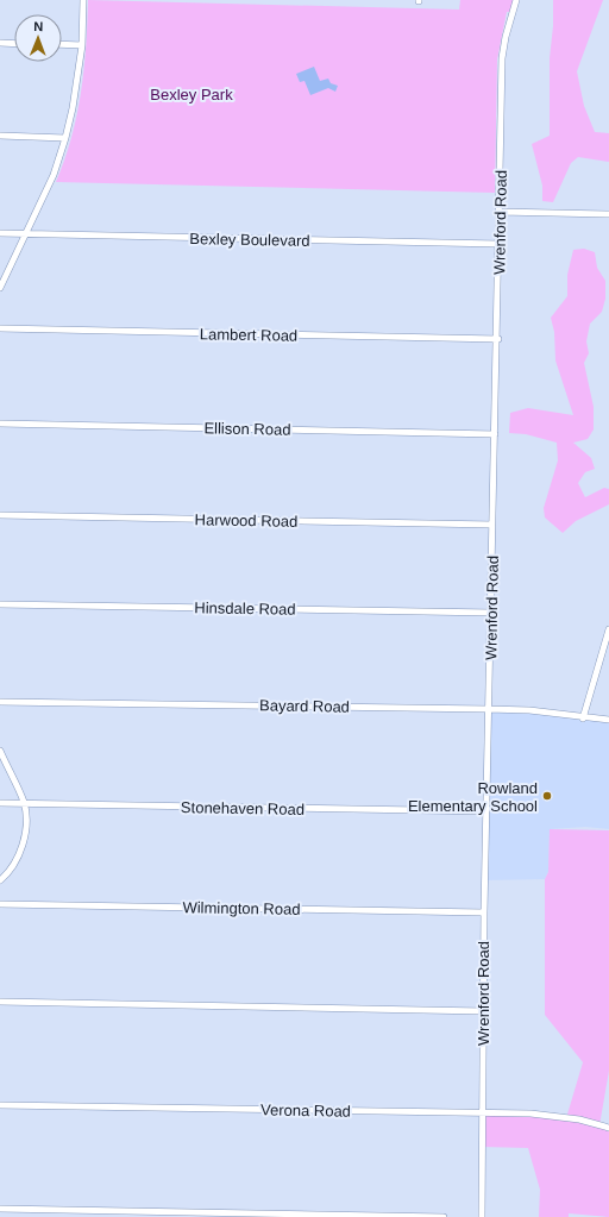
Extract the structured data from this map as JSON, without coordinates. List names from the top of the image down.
{
  "streets": {
    "street": [
      "Wrenford Road",
      "Bexley Boulevard",
      "Lambert Road",
      "Ellison Road",
      "Harwood Road",
      "Hinsdale Road",
      "Bayard Road",
      "Stonehaven Road",
      "Wilmington Road",
      "Verona Road"
    ]
  },
  "crossings": [
    ["Wrenford Road", "Bexley Boulevard"],
    ["Wrenford Road", "Lambert Road"],
    ["Wrenford Road", "Ellison Road"],
    ["Wrenford Road", "Harwood Road"],
    ["Wrenford Road", "Hinsdale Road"],
    ["Wrenford Road", "Bayard Road"],
    ["Wrenford Road", "Stonehaven Road"],
    ["Wrenford Road", "Wilmington Road"],
    ["Wrenford Road", "Verona Road"]
  ],
  "parks": ["Bexley Park"],
  "places": ["Rowland Elementary School"],
  "north": "top"
}
